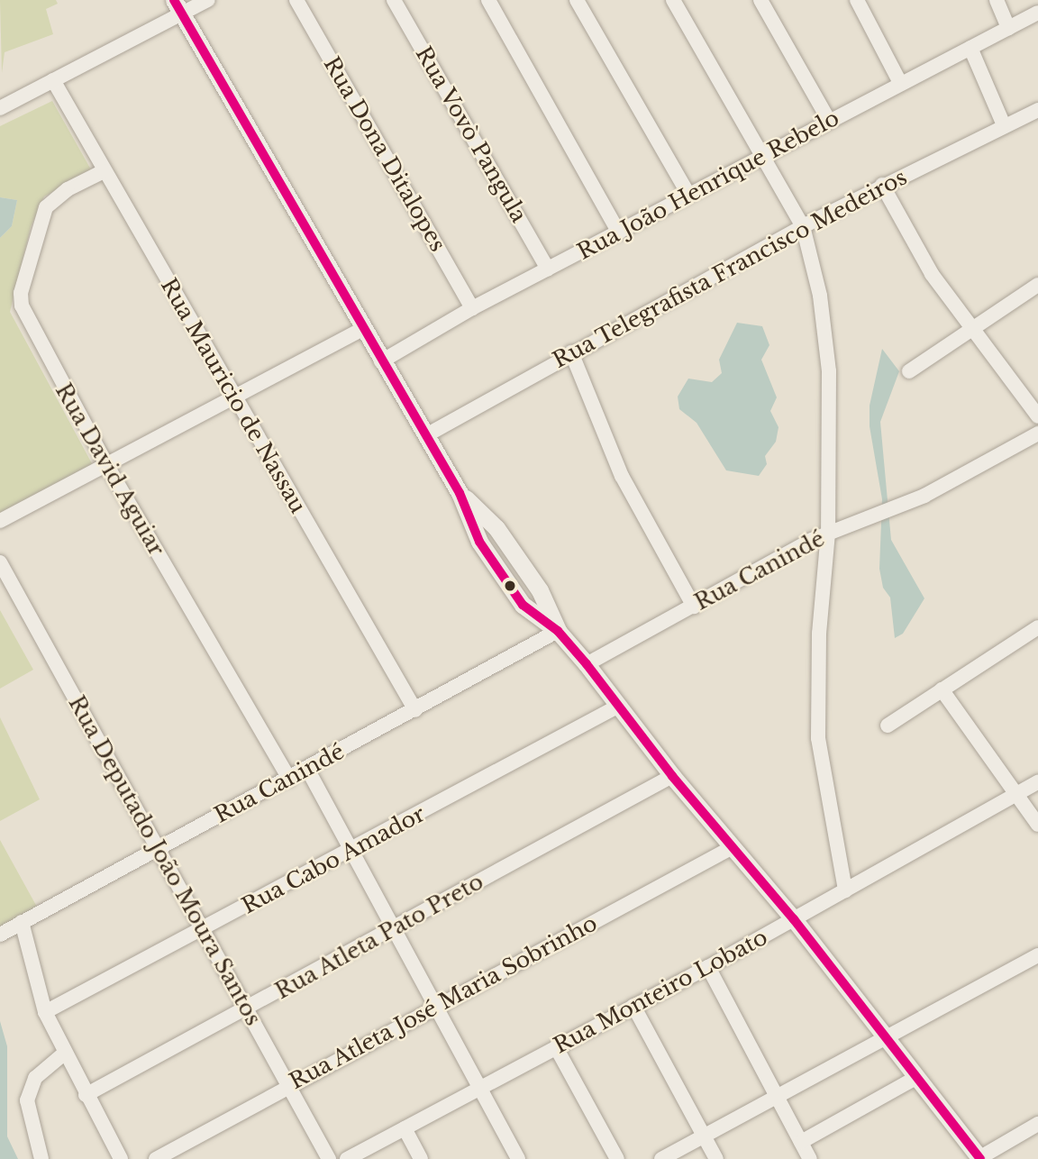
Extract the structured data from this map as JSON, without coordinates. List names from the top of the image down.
{
  "streets": {
    "street": [
      "Rua Vovò Pangula",
      "Rua Dona Ditalopes",
      "Rua João Henrique Rebelo",
      "Rua Telegrafista Francisco Medeiros",
      "Rua Mauricio de Nassau",
      "Rua David Aguiar",
      "Rua Canindé",
      "Rua Cabo Amador",
      "Rua Deputado João Moura Santos",
      "Rua Atleta Pato Preto",
      "Rua Monteiro Lobato",
      "Rua Atleta José Maria Sobrinho"
    ]
  },
  "crossings": [
    ["Rua Vovò Pangula", "Rua João Henrique Rebelo"],
    ["Rua Dona Ditalopes", "Rua João Henrique Rebelo"],
    ["Rua Mauricio de Nassau", "Rua David Aguiar"],
    ["Rua Mauricio de Nassau", "Rua Canindé"],
    ["Rua David Aguiar", "Rua Canindé"],
    ["Rua Canindé", "Rua Deputado João Moura Santos"],
    ["Rua Cabo Amador", "Rua Deputado João Moura Santos"],
    ["Rua Deputado João Moura Santos", "Rua Atleta Pato Preto"],
    ["Rua Deputado João Moura Santos", "Rua Atleta José Maria Sobrinho"]
  ]
}
